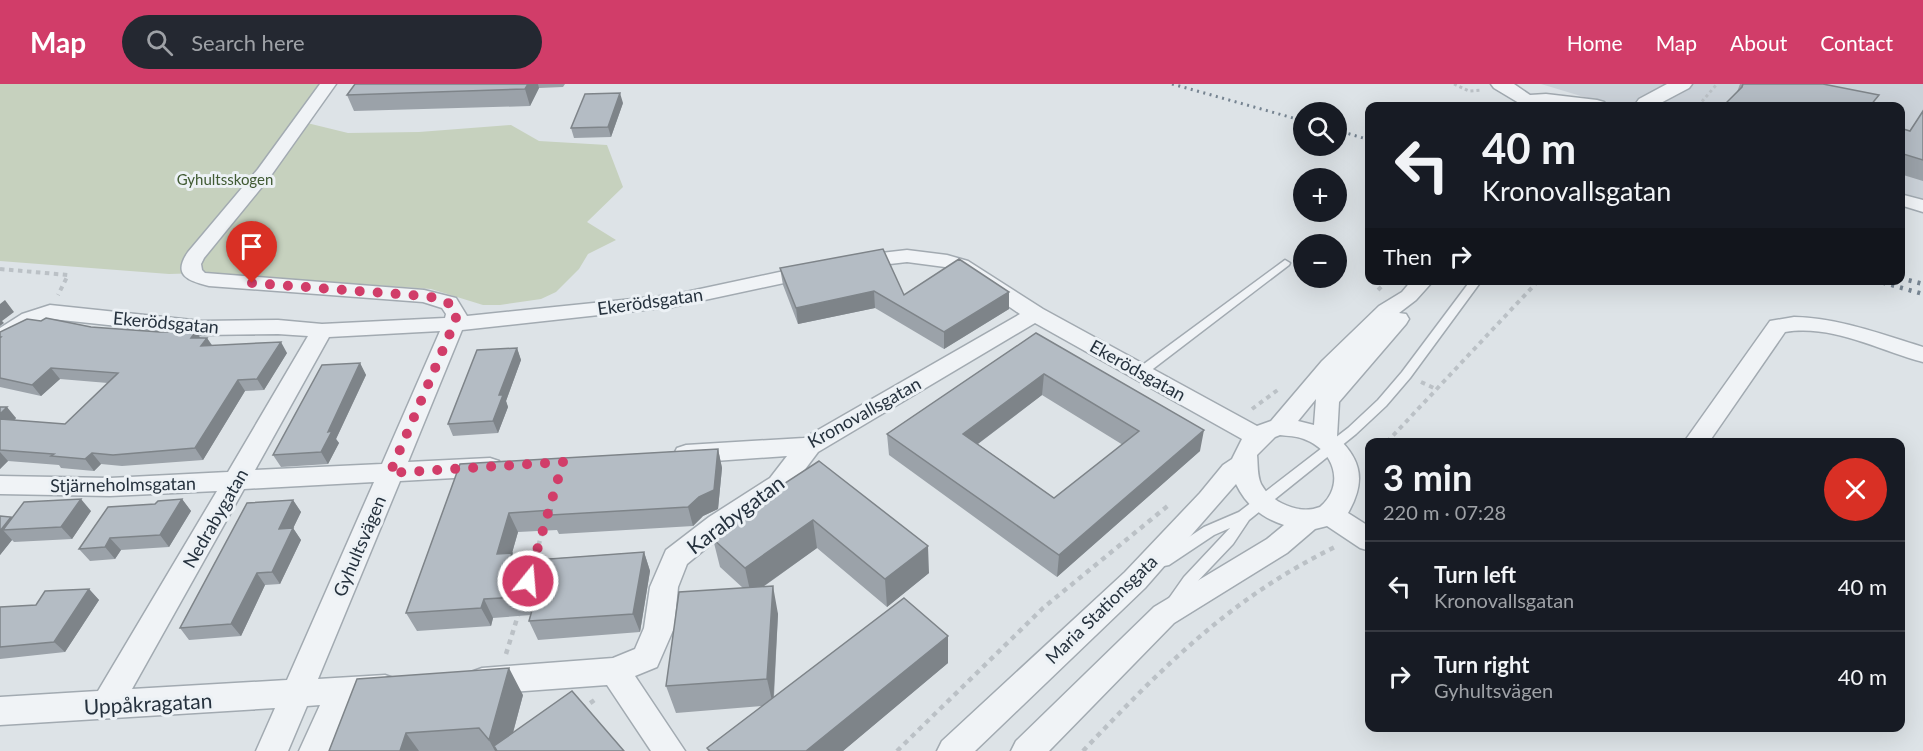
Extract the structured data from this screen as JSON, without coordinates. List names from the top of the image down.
{
  "streets": {
    "street": [
      "Ekerödsgatan",
      "Kronovallsgatan",
      "Stjärneholmsgatan",
      "Karabygatan",
      "Nedrabygatan",
      "Gyhultsvägen",
      "Maria Stationsgata",
      "Uppåkragatan"
    ]
  },
  "crossings": [
    ["Ekerödsgatan", "Kronovallsgatan"],
    ["Ekerödsgatan", "Nedrabygatan"],
    ["Ekerödsgatan", "Gyhultsvägen"],
    ["Ekerödsgatan", "Maria Stationsgata"],
    ["Kronovallsgatan", "Karabygatan"],
    ["Stjärneholmsgatan", "Nedrabygatan"],
    ["Stjärneholmsgatan", "Gyhultsvägen"],
    ["Nedrabygatan", "Uppåkragatan"],
    ["Gyhultsvägen", "Uppåkragatan"]
  ],
  "parks": ["Gyhultsskogen"],
  "page": {
    "header": "Map",
    "search": "Search here",
    "nav": [
      "Home",
      "Map",
      "About",
      "Contact"
    ],
    "map_buttons": ["+", "−"],
    "turn": ["40 m", "Kronovallsgatan"],
    "then": "Then",
    "heading": ["3 min", "220 m · 07:28"],
    "list": [
      {
        "name": "Turn left",
        "note": "Kronovallsgatan",
        "value": "40 m"
      },
      {
        "name": "Turn right",
        "note": "Gyhultsvägen",
        "value": "40 m"
      }
    ]
  }
}
